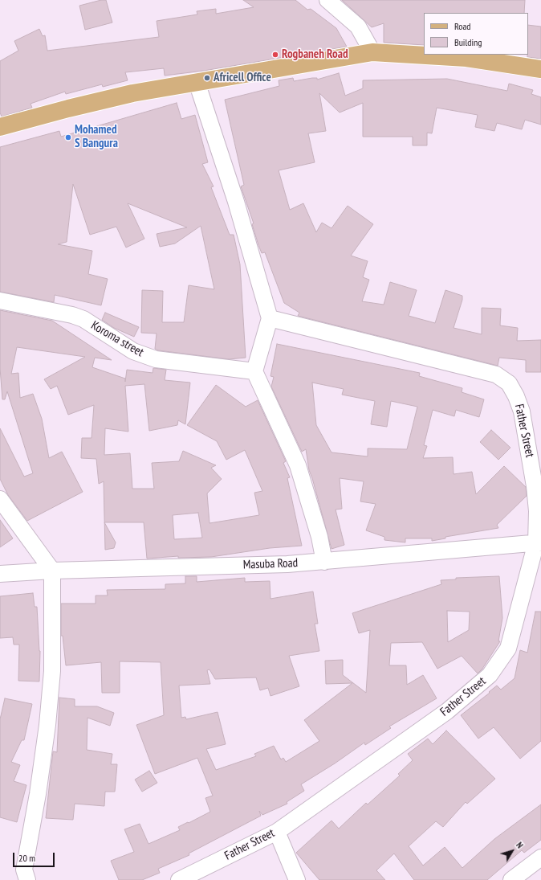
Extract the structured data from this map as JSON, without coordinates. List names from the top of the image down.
{
  "streets": {
    "street": ["Koroma street", "Father Street", "Masuba Road"]
  },
  "crossings": [
    ["Father Street", "Masuba Road"]
  ],
  "places": ["Rogbaneh Road", "Africell Office", "Mohamed S Bangura"],
  "legend": ["Road", "Building"],
  "scale_bar": "20 m",
  "north": "top right"
}
